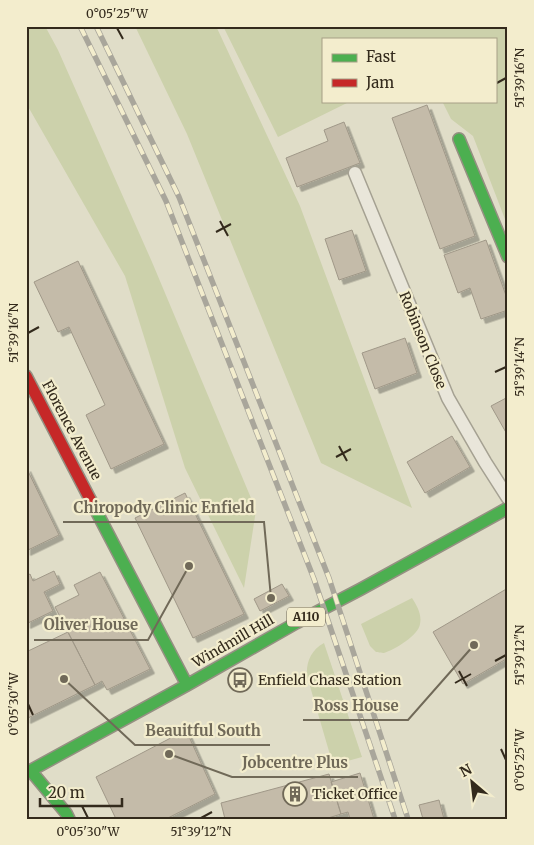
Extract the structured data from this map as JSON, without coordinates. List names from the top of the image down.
{
  "streets": {
    "street": ["Florence Avenue", "A110", "Windmill Hill"],
    "lane": ["Robinson Close"]
  },
  "crossings": [
    ["Florence Avenue", "Windmill Hill"]
  ],
  "places": {
    "other": [
      "Oliver House",
      "Chiropody Clinic Enfield",
      "Ross House",
      "Beauitful South",
      "Jobcentre Plus"
    ],
    "bus stop": ["Enfield Chase Station"],
    "building": ["Ticket Office"]
  },
  "legend": ["Fast", "Jam"],
  "scale_bar": "20 m",
  "north": "top left",
  "coordinates": [
    "0°05'25\"W",
    "51°39'16\"N",
    "51°39'14\"N",
    "51°39'12\"N",
    "0°05'30\"W"
  ]
}
